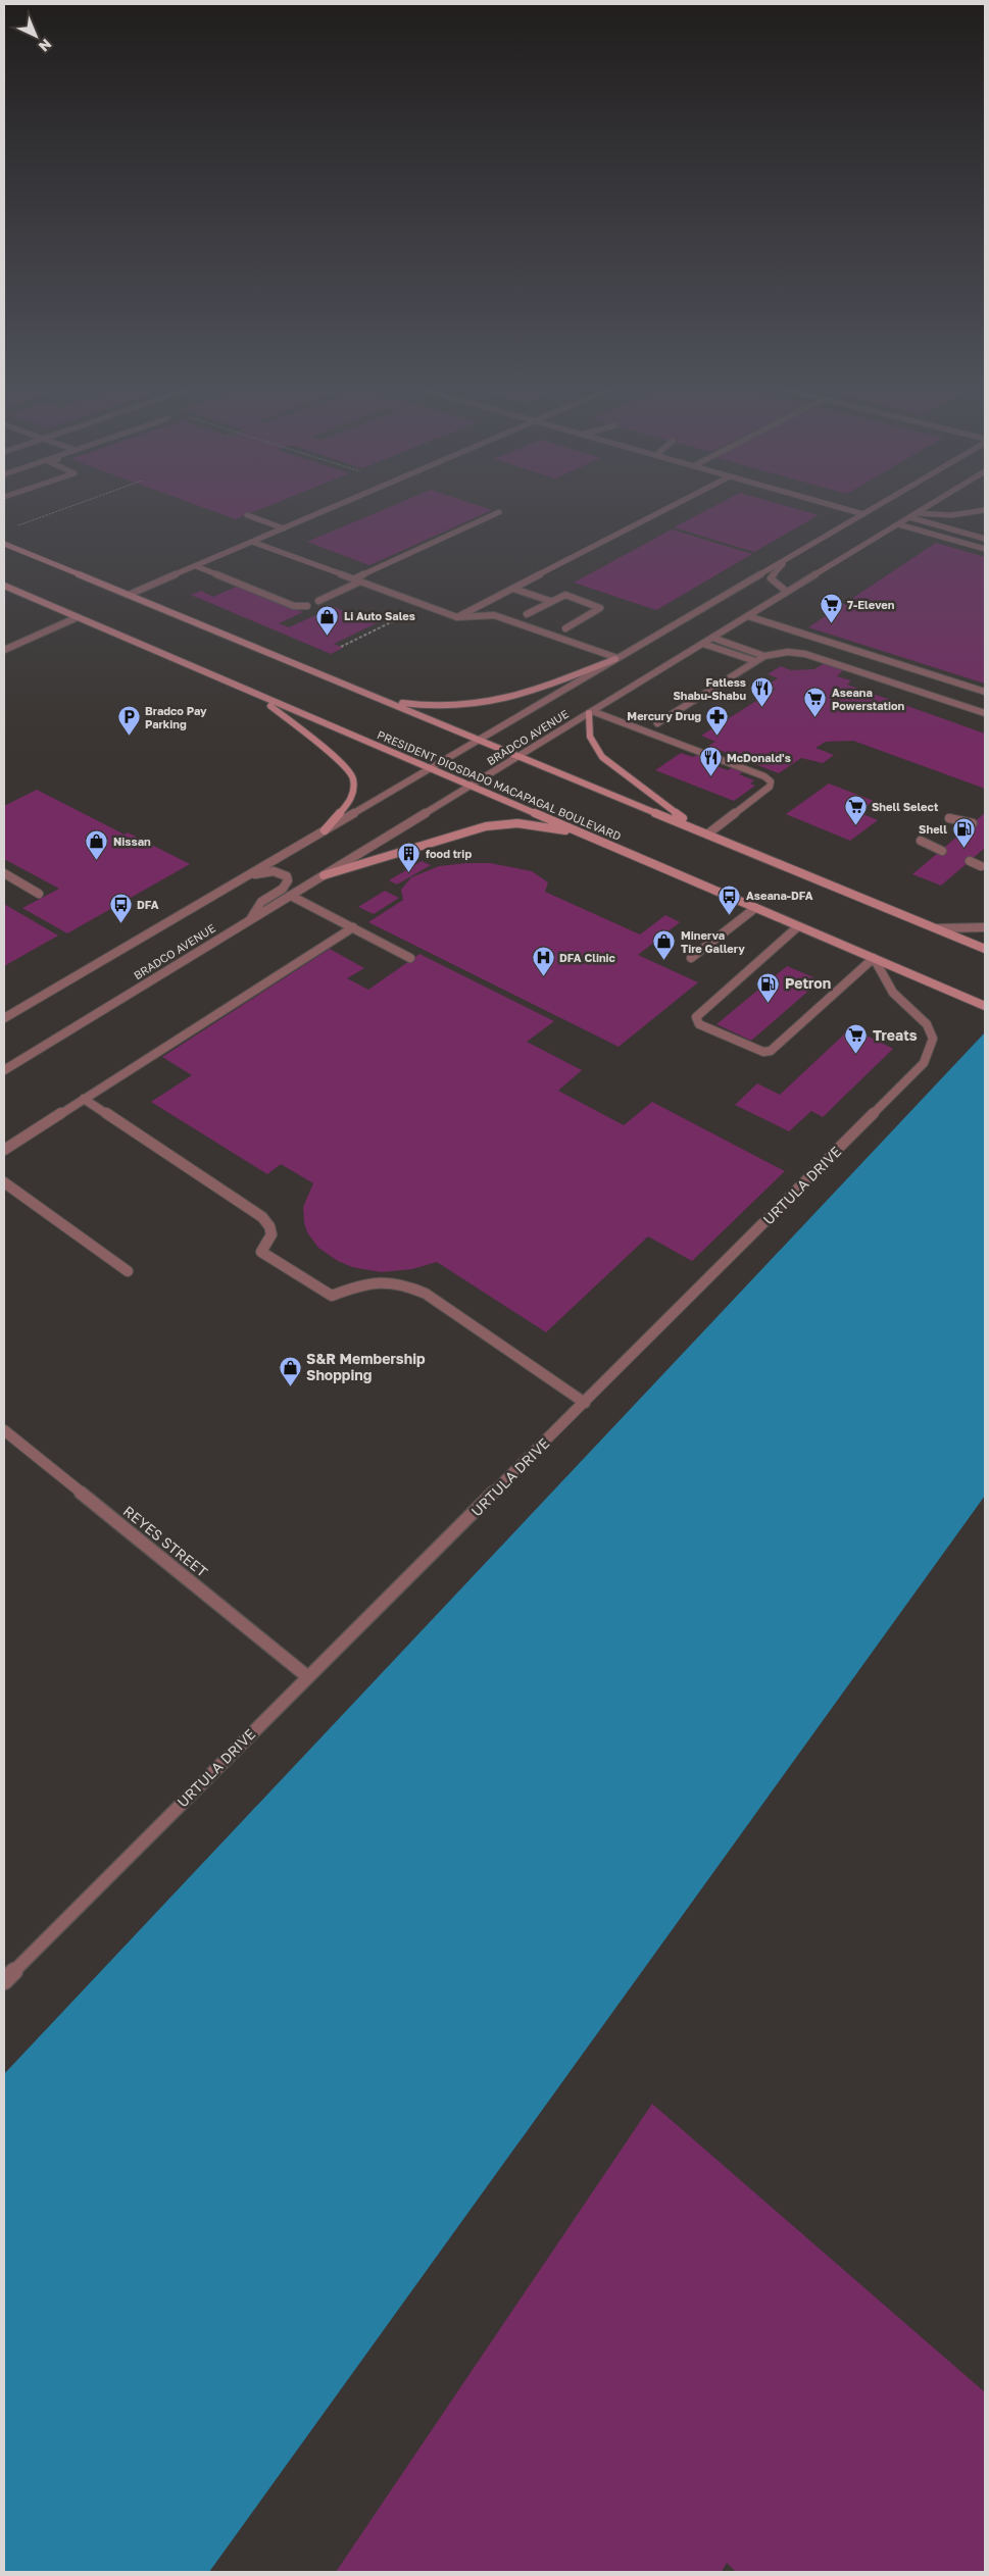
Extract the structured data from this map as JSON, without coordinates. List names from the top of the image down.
{
  "streets": {
    "main road": ["PRESIDENT DIOSDADO MACAPAGAL BOULEVARD"],
    "street": ["BRADCO AVENUE", "URTULA DRIVE", "REYES STREET"]
  },
  "crossings": [
    ["BRADCO AVENUE", "PRESIDENT DIOSDADO MACAPAGAL BOULEVARD"],
    ["PRESIDENT DIOSDADO MACAPAGAL BOULEVARD", "URTULA DRIVE"],
    ["URTULA DRIVE", "REYES STREET"]
  ],
  "places": {
    "supermarket": [
      "7-Eleven",
      "Aseana Powerstation",
      "Shell Select",
      "Treats"
    ],
    "shop": [
      "Li Auto Sales",
      "Nissan",
      "Minerva Tire Gallery",
      "S&R Membership Shopping"
    ],
    "restaurant": ["Fatless Shabu-Shabu", "McDonald's"],
    "pharmacy": ["Mercury Drug"],
    "parking": ["Bradco Pay Parking"],
    "fuel station": ["Shell", "Petron"],
    "building": ["food trip"],
    "bus stop": ["Aseana-DFA", "DFA"],
    "hospital": ["DFA Clinic"]
  },
  "north": "bottom right"
}
